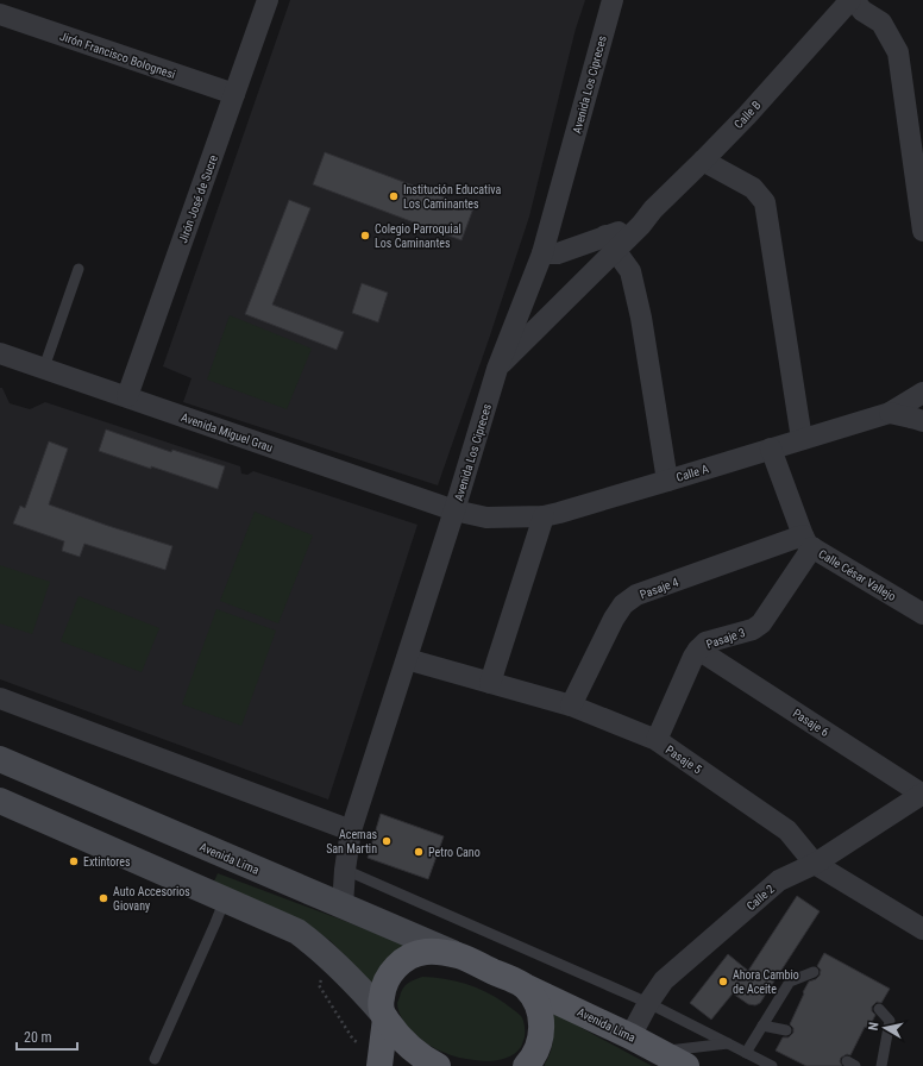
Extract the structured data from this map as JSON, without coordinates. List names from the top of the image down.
{
  "streets": {
    "main road": ["Avenida Lima"],
    "street": [
      "Jirón Francisco Bolognesi",
      "Avenida Los Cipreces",
      "Calle B",
      "Jirón José de Sucre",
      "Avenida Miguel Grau",
      "Calle A",
      "Calle César Vallejo",
      "Pasaje 4",
      "Pasaje 3",
      "Pasaje 6",
      "Pasaje 5",
      "Calle 2"
    ]
  },
  "crossings": [
    ["Jirón Francisco Bolognesi", "Jirón José de Sucre"],
    ["Avenida Los Cipreces", "Calle B"],
    ["Avenida Los Cipreces", "Avenida Miguel Grau"],
    ["Avenida Los Cipreces", "Calle A"],
    ["Avenida Los Cipreces", "Pasaje 5"],
    ["Avenida Los Cipreces", "Avenida Lima"],
    ["Jirón José de Sucre", "Avenida Miguel Grau"],
    ["Avenida Miguel Grau", "Calle A"],
    ["Calle César Vallejo", "Pasaje 4"],
    ["Calle César Vallejo", "Pasaje 3"],
    ["Pasaje 4", "Pasaje 3"],
    ["Pasaje 4", "Pasaje 5"],
    ["Pasaje 3", "Pasaje 6"],
    ["Pasaje 3", "Pasaje 5"],
    ["Pasaje 6", "Calle 2"],
    ["Pasaje 5", "Calle 2"],
    ["Avenida Lima", "Calle 2"]
  ],
  "places": [
    "Institución Educativa Los Caminantes",
    "Colegio Parroquial Los Caminantes",
    "Acemas San Martin",
    "Petro Cano",
    "Extintores",
    "Auto Accesorios Giovany",
    "Ahora Cambio de Aceite"
  ],
  "scale_bar": "20 m",
  "north": "left"
}
